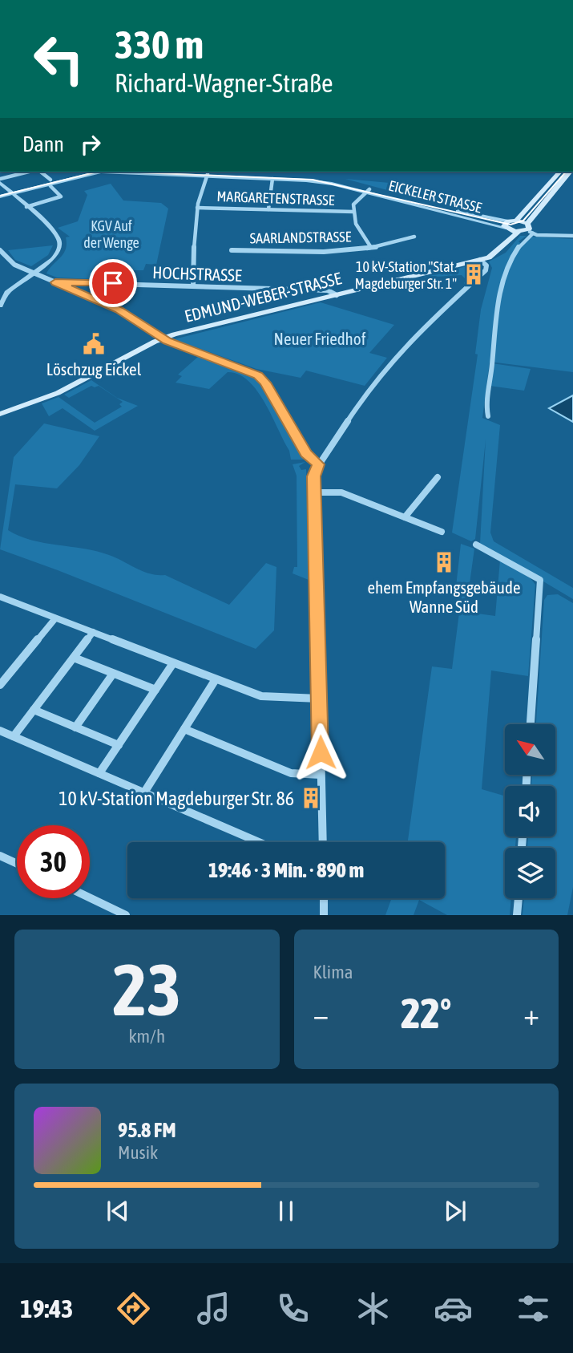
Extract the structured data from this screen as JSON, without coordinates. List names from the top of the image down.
{
  "streets": {
    "main road": ["EDMUND-WEBER-STRASSE"],
    "street": [
      "EICKELER STRASSE",
      "MARGARETENSTRASSE",
      "SAARLANDSTRASSE",
      "HOCHSTRASSE"
    ]
  },
  "crossings": [
    ["EICKELER STRASSE", "SAARLANDSTRASSE"],
    ["MARGARETENSTRASSE", "SAARLANDSTRASSE"],
    ["HOCHSTRASSE", "EDMUND-WEBER-STRASSE"]
  ],
  "parks": ["KGV Auf der Wenge", "Neuer Friedhof"],
  "places": {
    "building": ["10 kV-Station \"Stat. Magdeburger Str. 1\"", "ehem Empfangsgebäude Wanne Süd", "10 kV-Station Magdeburger Str. 86"],
    "public building": ["Löschzug Eickel"]
  },
  "north": "top left",
  "page": {
    "turn": ["330 m", "Richard-Wagner-Straße"],
    "then": "Dann",
    "limit": "30",
    "trip": "19:46 · 3 Min. · 890 m",
    "tile": [
      ["23", "km/h"],
      "Klima"
    ],
    "heat": ["−", "22°", "+"],
    "song": ["95.8 FM", "Musik"],
    "tabs": "19:43"
  }
}
